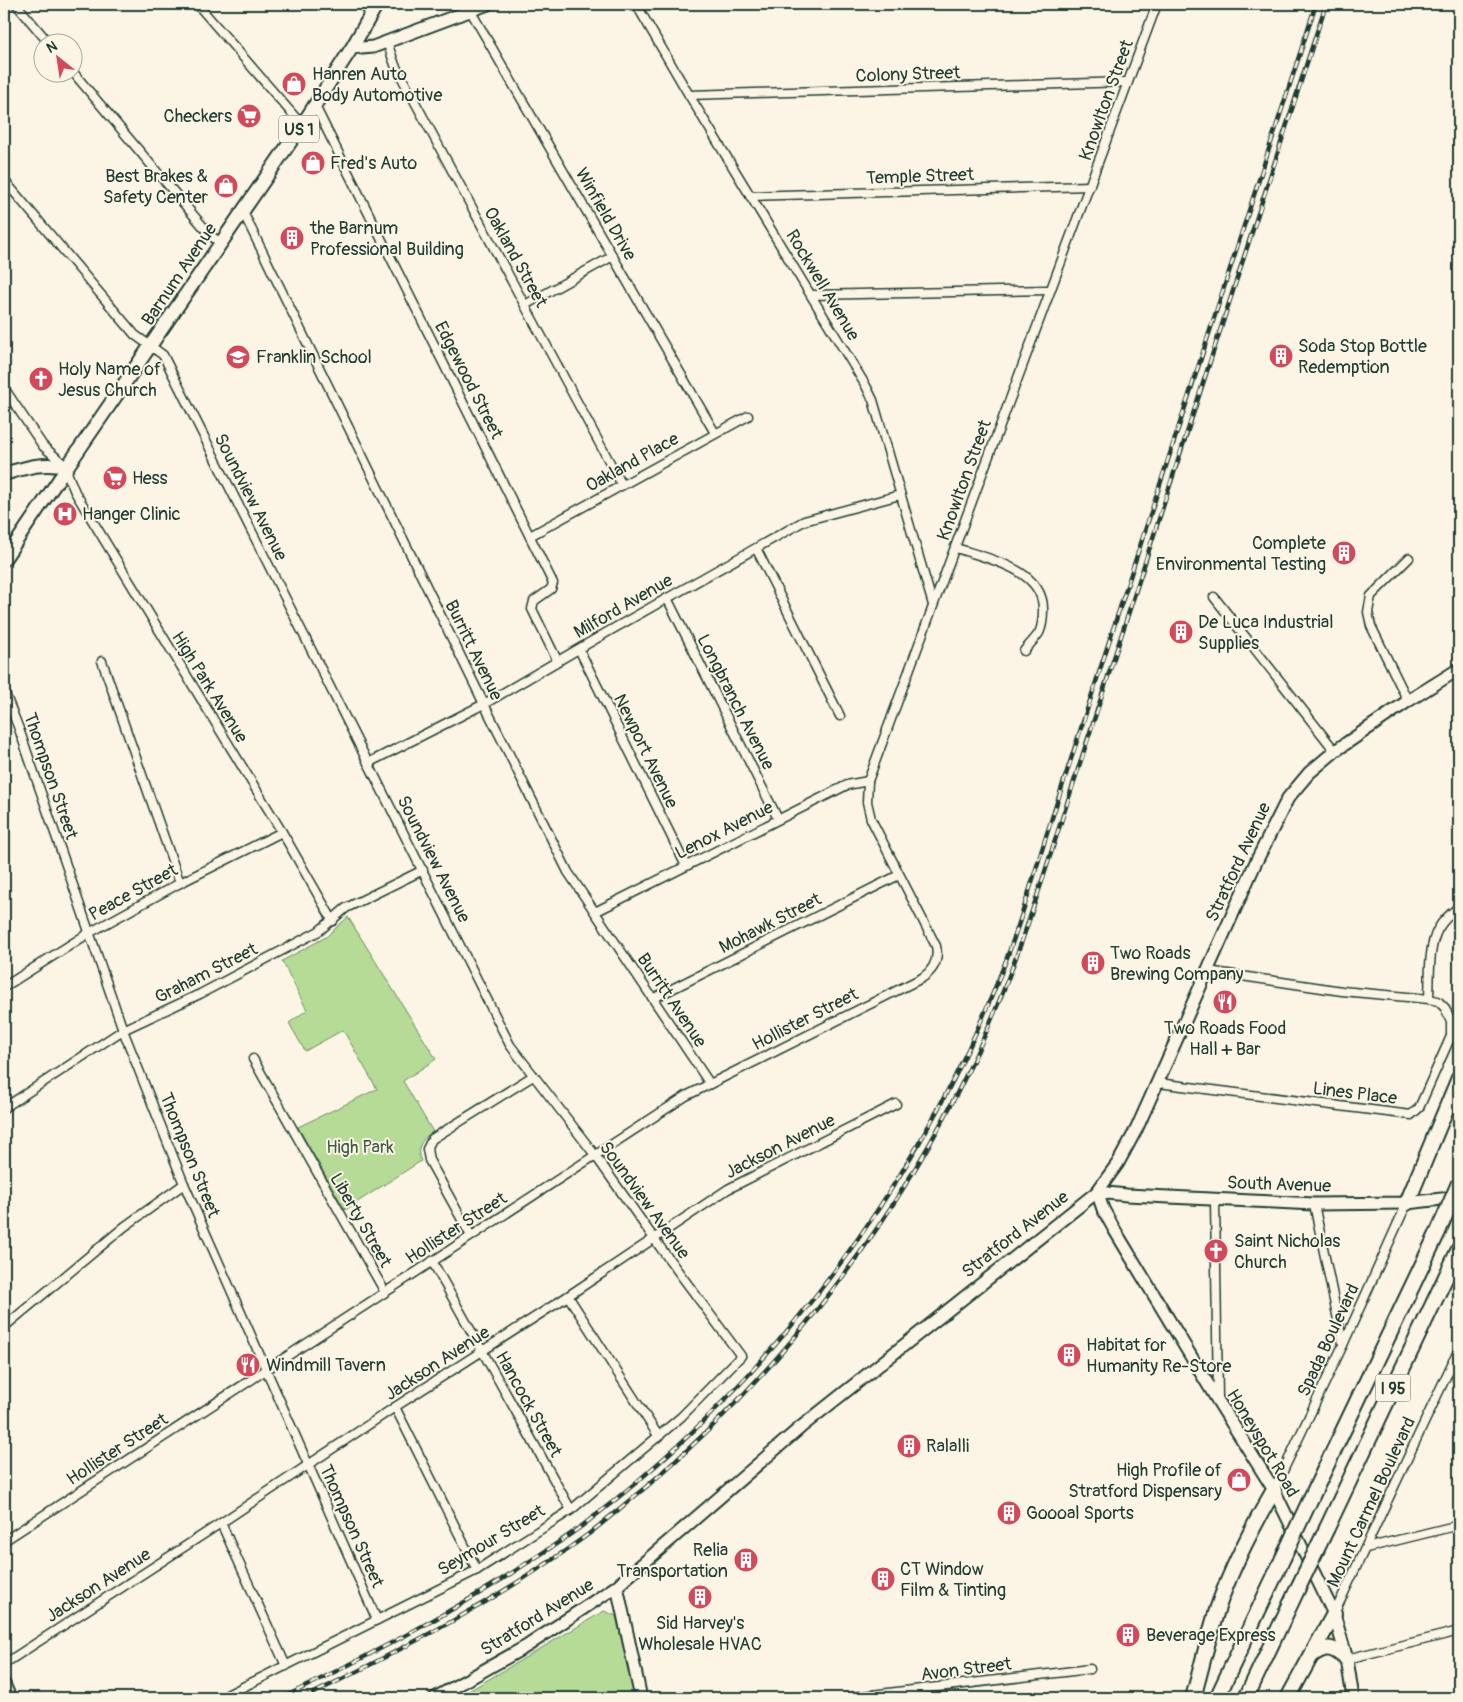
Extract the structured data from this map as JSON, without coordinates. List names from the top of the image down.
{
  "streets": {
    "highway": ["I 95"],
    "main road": [
      "US 1",
      "Barnum Avenue",
      "Stratford Avenue",
      "South Avenue",
      "Honeyspot Road"
    ],
    "street": [
      "Colony Street",
      "Knowlton Street",
      "Temple Street",
      "Winfield Drive",
      "Oakland Street",
      "Rockwell Avenue",
      "Edgewood Street",
      "Oakland Place",
      "Soundview Avenue",
      "Milford Avenue",
      "Burritt Avenue",
      "High Park Avenue",
      "Longbranch Avenue",
      "Newport Avenue",
      "Thompson Street",
      "Lenox Avenue",
      "Peace Street",
      "Mohawk Street",
      "Graham Street",
      "Hollister Street",
      "Lines Place",
      "Jackson Avenue",
      "Liberty Street",
      "Spada Boulevard",
      "Hancock Street",
      "Mount Carmel Boulevard",
      "Seymour Street",
      "Avon Street"
    ]
  },
  "crossings": [
    ["Colony Street", "Knowlton Street"],
    ["Colony Street", "Rockwell Avenue"],
    ["Knowlton Street", "Temple Street"],
    ["Knowlton Street", "Rockwell Avenue"],
    ["Knowlton Street", "Lenox Avenue"],
    ["Knowlton Street", "Mohawk Street"],
    ["Knowlton Street", "Hollister Street"],
    ["Temple Street", "Rockwell Avenue"],
    ["Winfield Drive", "Oakland Place"],
    ["Oakland Street", "Oakland Place"],
    ["Barnum Avenue", "Edgewood Street"],
    ["Barnum Avenue", "Soundview Avenue"],
    ["Barnum Avenue", "Burritt Avenue"],
    ["Barnum Avenue", "High Park Avenue"],
    ["Rockwell Avenue", "Milford Avenue"],
    ["Edgewood Street", "Oakland Place"],
    ["Edgewood Street", "Milford Avenue"],
    ["Soundview Avenue", "Milford Avenue"],
    ["Soundview Avenue", "Graham Street"],
    ["Soundview Avenue", "Hollister Street"],
    ["Soundview Avenue", "Jackson Avenue"],
    ["Soundview Avenue", "Seymour Street"],
    ["Milford Avenue", "Burritt Avenue"],
    ["Milford Avenue", "Longbranch Avenue"],
    ["Milford Avenue", "Newport Avenue"],
    ["Burritt Avenue", "Lenox Avenue"],
    ["Burritt Avenue", "Mohawk Street"],
    ["Burritt Avenue", "Hollister Street"],
    ["High Park Avenue", "Peace Street"],
    ["High Park Avenue", "Graham Street"],
    ["Longbranch Avenue", "Lenox Avenue"],
    ["Newport Avenue", "Lenox Avenue"],
    ["Thompson Street", "Peace Street"],
    ["Thompson Street", "Graham Street"],
    ["Thompson Street", "Hollister Street"],
    ["Thompson Street", "Jackson Avenue"],
    ["Thompson Street", "Seymour Street"],
    ["Stratford Avenue", "Lines Place"],
    ["Stratford Avenue", "South Avenue"],
    ["Stratford Avenue", "Honeyspot Road"],
    ["Hollister Street", "Liberty Street"],
    ["Hollister Street", "Hancock Street"],
    ["Jackson Avenue", "Hancock Street"],
    ["South Avenue", "Spada Boulevard"],
    ["South Avenue", "Honeyspot Road"],
    ["Spada Boulevard", "Honeyspot Road"],
    ["Hancock Street", "Seymour Street"],
    ["Honeyspot Road", "Mount Carmel Boulevard"]
  ],
  "parks": ["High Park"],
  "places": {
    "shop": [
      "Hanren Auto Body Automotive",
      "Fred's Auto",
      "Best Brakes & Safety Center",
      "High Profile of Stratford Dispensary"
    ],
    "supermarket": ["Checkers", "Hess"],
    "building": [
      "the Barnum Professional Building",
      "Soda Stop Bottle Redemption",
      "Complete Environmental Testing",
      "De Luca Industrial Supplies",
      "Two Roads Brewing Company",
      "Habitat for Humanity Re-Store",
      "Ralalli",
      "Goooal Sports",
      "Relia Transportation",
      "CT Window Film & Tinting",
      "Sid Harvey's Wholesale HVAC",
      "Beverage Express"
    ],
    "school or university": ["Franklin School"],
    "church": ["Holy Name of Jesus Church", "Saint Nicholas Church"],
    "hospital": ["Hanger Clinic"],
    "restaurant": ["Two Roads Food Hall + Bar", "Windmill Tavern"]
  },
  "north": "top left"
}
